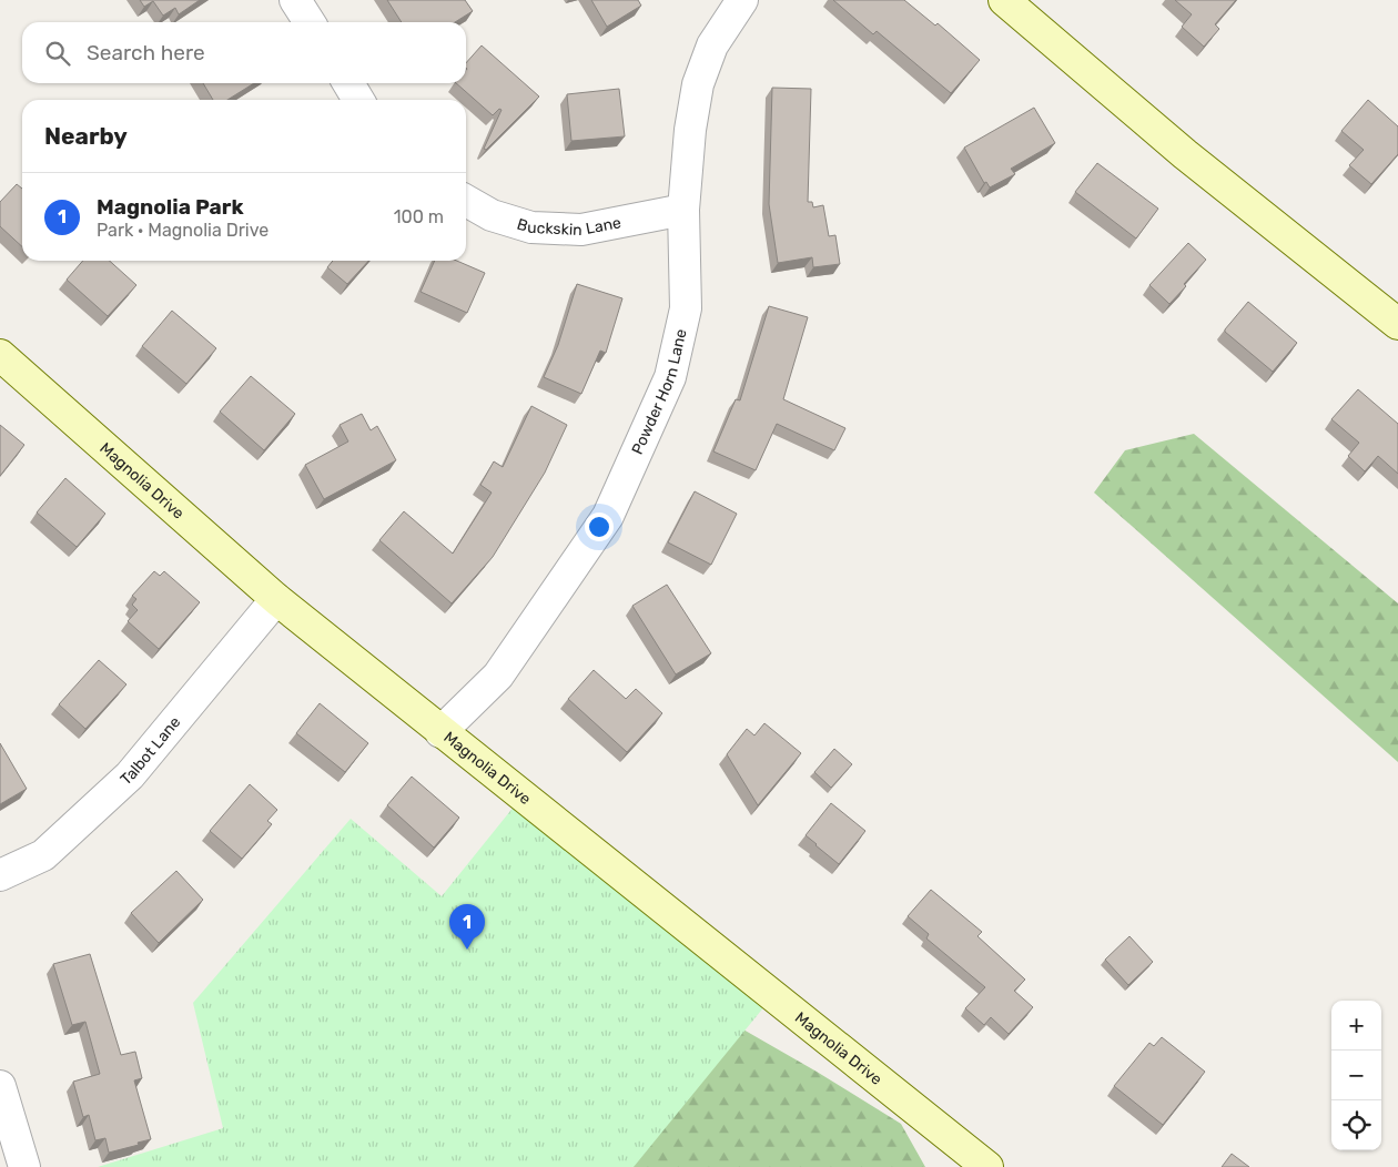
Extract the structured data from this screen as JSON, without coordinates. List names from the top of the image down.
{
  "streets": {
    "street": [
      "Buckskin Lane",
      "Powder Horn Lane",
      "Magnolia Drive",
      "Talbot Lane"
    ]
  },
  "crossings": [
    ["Buckskin Lane", "Powder Horn Lane"],
    ["Powder Horn Lane", "Magnolia Drive"],
    ["Magnolia Drive", "Talbot Lane"]
  ],
  "page": {
    "search": "Search here",
    "heading": "Nearby",
    "list": [
      {
        "mark": "1",
        "name": "Magnolia Park",
        "note": "Park · Magnolia Drive",
        "value": "100 m"
      }
    ],
    "pins": "1",
    "map_buttons": ["+", "−"]
  }
}
